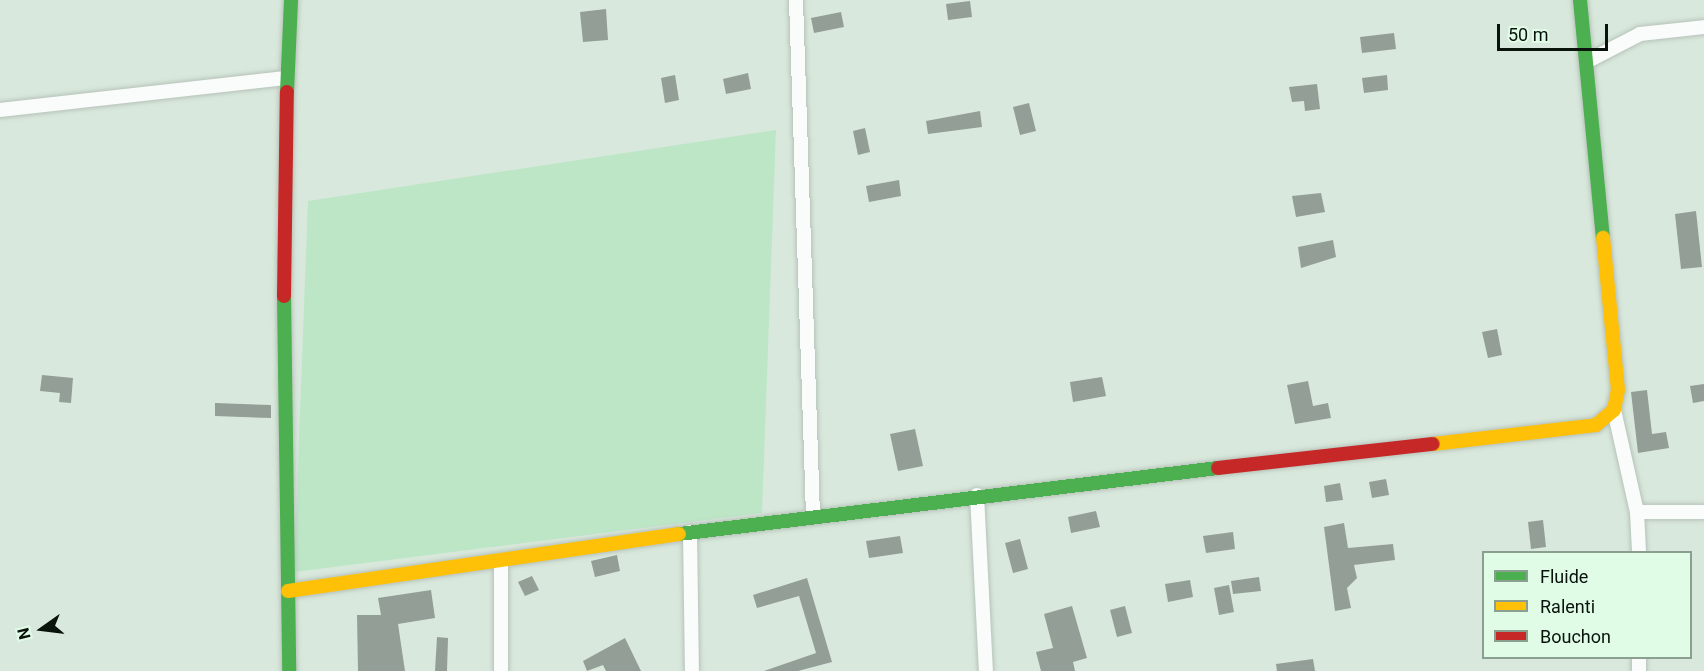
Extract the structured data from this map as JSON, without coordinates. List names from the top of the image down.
{
  "legend": ["Fluide", "Ralenti", "Bouchon"],
  "scale_bar": "50 m",
  "north": "left"
}
